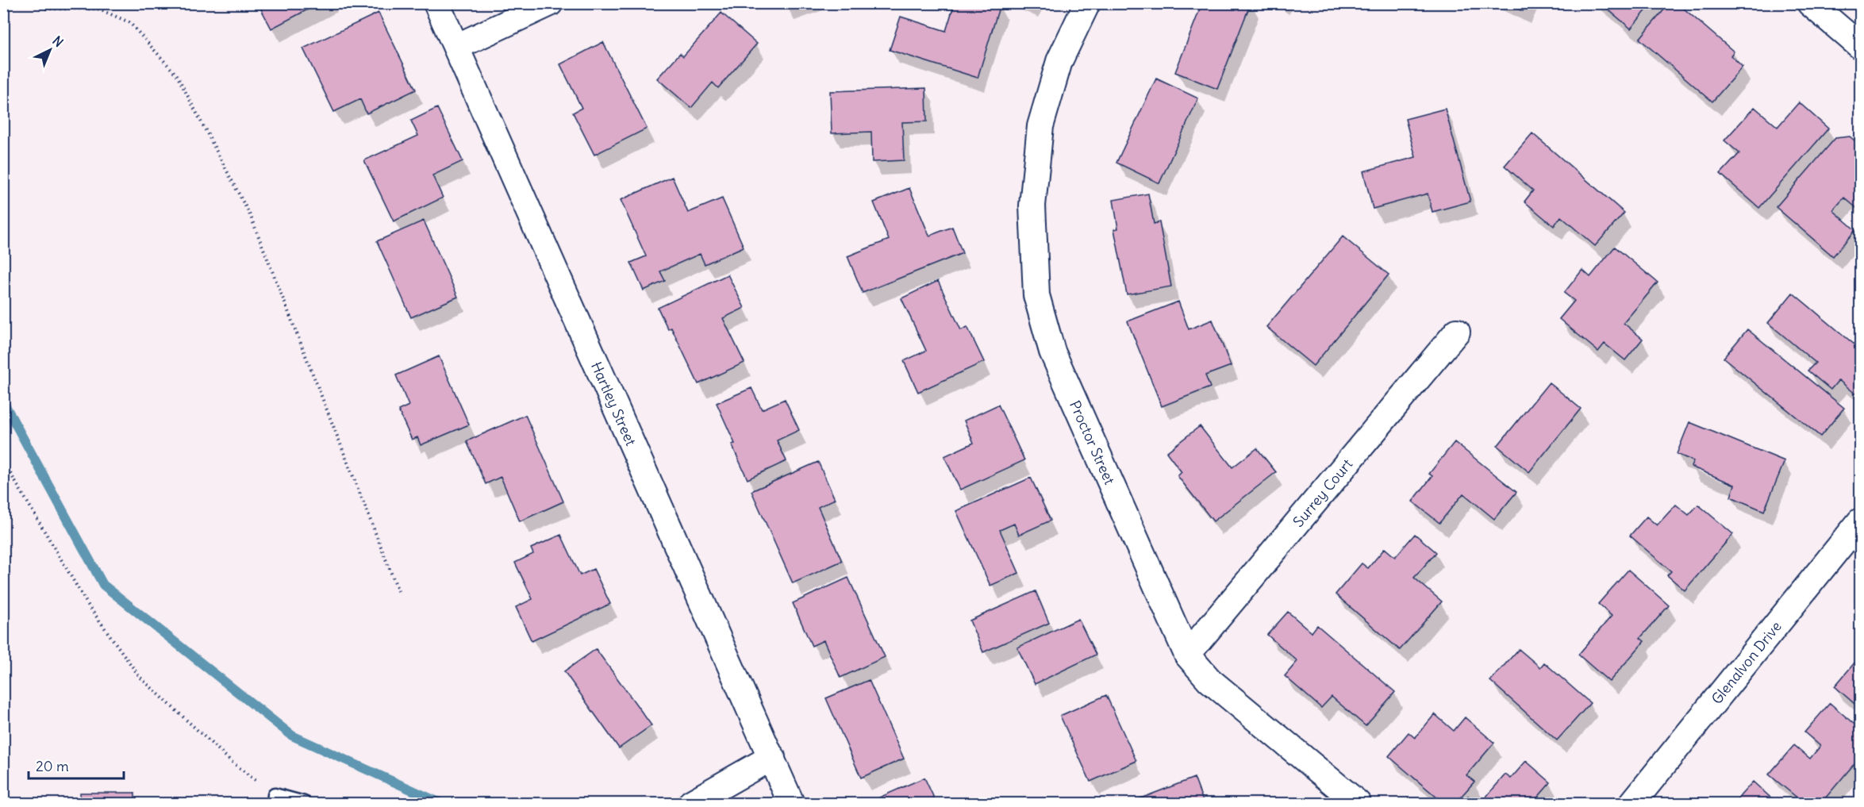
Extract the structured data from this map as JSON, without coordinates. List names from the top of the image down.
{
  "streets": {
    "street": [
      "Hartley Street",
      "Proctor Street",
      "Surrey Court",
      "Glenalvon Drive"
    ]
  },
  "crossings": [
    ["Proctor Street", "Surrey Court"]
  ],
  "scale_bar": "20 m",
  "north": "top right"
}
